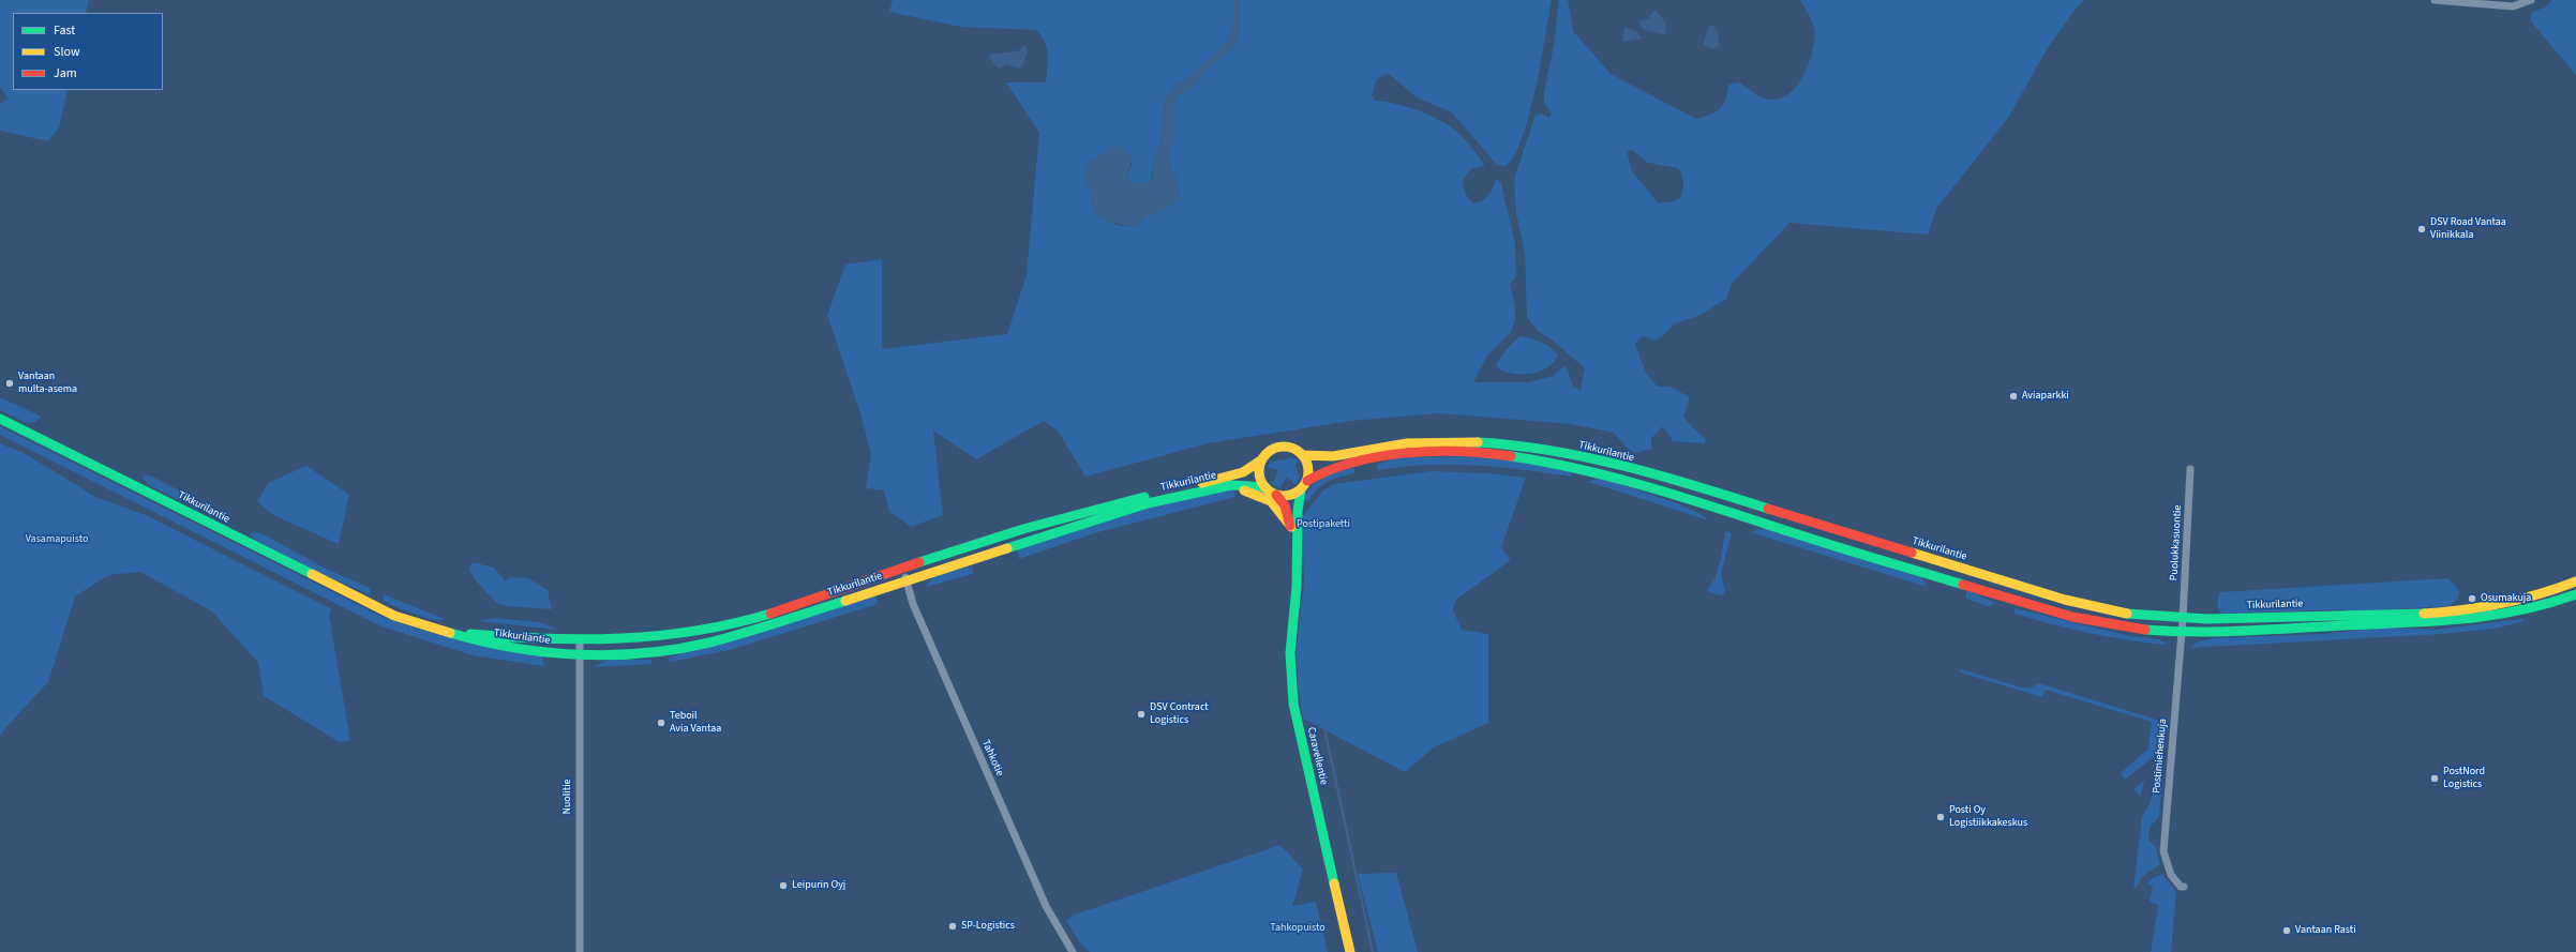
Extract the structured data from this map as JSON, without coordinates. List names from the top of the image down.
{
  "streets": {
    "main road": ["Tikkurilantie", "Caravellentie"],
    "street": [
      "Puolukkasuontie",
      "Postimiehenkuja",
      "Tahkotie",
      "Nuolitie"
    ]
  },
  "crossings": [
    ["Tikkurilantie", "Puolukkasuontie"],
    ["Tikkurilantie", "Caravellentie"],
    ["Tikkurilantie", "Postimiehenkuja"],
    ["Tikkurilantie", "Tahkotie"],
    ["Tikkurilantie", "Nuolitie"],
    ["Puolukkasuontie", "Postimiehenkuja"]
  ],
  "parks": ["Postipaketti", "Vasamapuisto", "Tahkopuisto"],
  "places": [
    "DSV Road Vantaa Viinikkala",
    "Vantaan multa-asema",
    "Aviaparkki",
    "Osumakuja",
    "DSV Contract Logistics",
    "Teboil Avia Vantaa",
    "PostNord Logistics",
    "Posti Oy Logistiikkakeskus",
    "Leipurin Oyj",
    "SP-Logistics",
    "Vantaan Rasti"
  ],
  "legend": ["Fast", "Slow", "Jam"]
}
